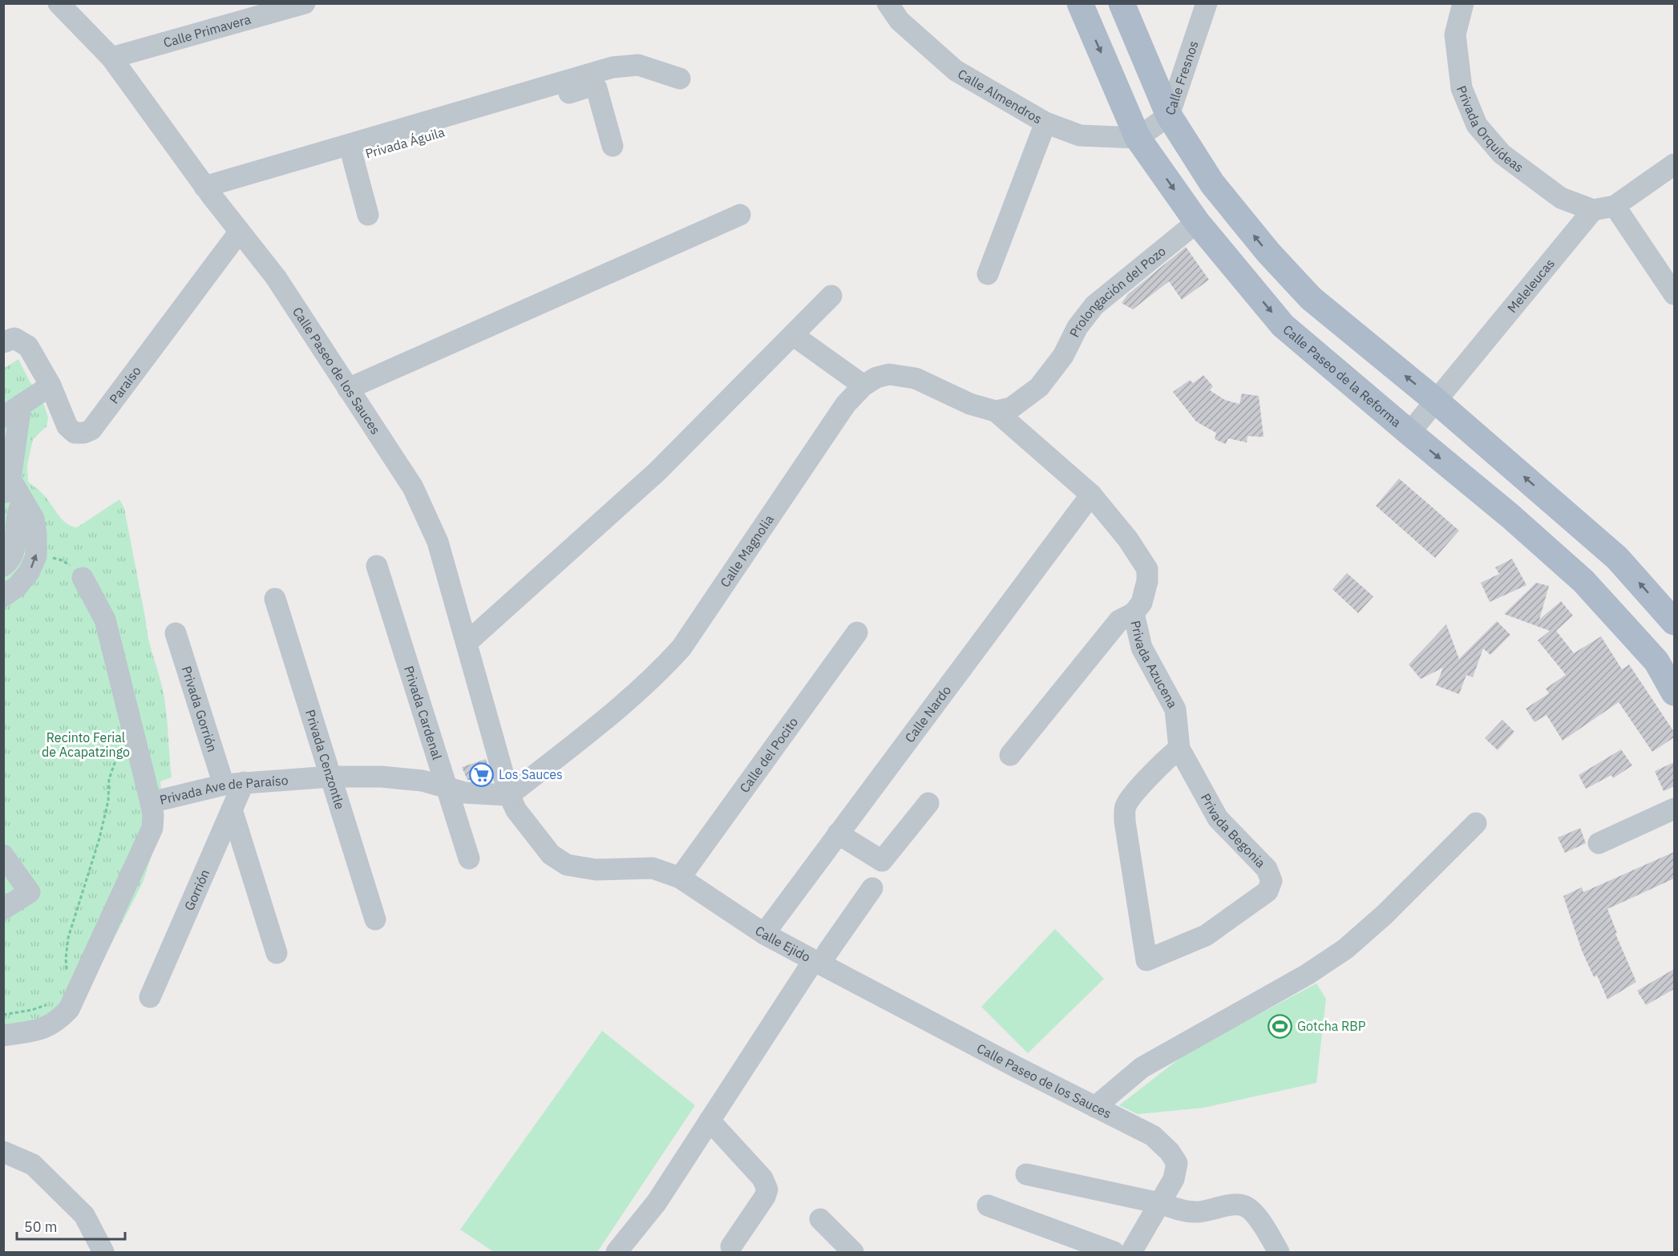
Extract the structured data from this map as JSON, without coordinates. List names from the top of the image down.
{
  "streets": {
    "main road": ["Calle Paseo de la Reforma"],
    "street": [
      "Calle Primavera",
      "Calle Fresnos",
      "Calle Almendros",
      "Privada Orquídeas",
      "Privada Águila",
      "Meleleucas",
      "Prolongación del Pozo",
      "Calle Paseo de los Sauces",
      "Paraíso",
      "Calle Magnolia",
      "Privada Azucena",
      "Privada Gorrión",
      "Privada Cardenal",
      "Calle Nardo",
      "Calle del Pocito",
      "Privada Cenzontle",
      "Privada Ave de Paraíso",
      "Privada Begonia",
      "Gorrión",
      "Calle Ejido"
    ]
  },
  "crossings": [
    ["Calle Primavera", "Calle Paseo de los Sauces"],
    ["Calle Fresnos", "Calle Almendros"],
    ["Calle Fresnos", "Calle Paseo de la Reforma"],
    ["Calle Almendros", "Calle Paseo de la Reforma"],
    ["Privada Orquídeas", "Meleleucas"],
    ["Privada Águila", "Calle Paseo de los Sauces"],
    ["Meleleucas", "Calle Paseo de la Reforma"],
    ["Prolongación del Pozo", "Calle Paseo de la Reforma"],
    ["Prolongación del Pozo", "Calle Magnolia"],
    ["Prolongación del Pozo", "Privada Azucena"],
    ["Calle Paseo de los Sauces", "Paraíso"],
    ["Calle Paseo de los Sauces", "Calle Magnolia"],
    ["Calle Paseo de los Sauces", "Privada Ave de Paraíso"],
    ["Calle Paseo de los Sauces", "Calle Ejido"],
    ["Calle Magnolia", "Privada Azucena"],
    ["Calle Magnolia", "Privada Ave de Paraíso"],
    ["Calle Magnolia", "Calle Ejido"],
    ["Privada Azucena", "Calle Nardo"],
    ["Privada Azucena", "Privada Begonia"],
    ["Privada Gorrión", "Privada Ave de Paraíso"],
    ["Privada Gorrión", "Gorrión"],
    ["Privada Cardenal", "Privada Ave de Paraíso"],
    ["Calle Nardo", "Calle Ejido"],
    ["Calle del Pocito", "Calle Ejido"],
    ["Privada Cenzontle", "Privada Ave de Paraíso"],
    ["Privada Ave de Paraíso", "Gorrión"],
    ["Privada Ave de Paraíso", "Calle Ejido"]
  ],
  "parks": ["Recinto Ferial de Acapatzingo"],
  "places": {
    "supermarket": ["Los Sauces"],
    "sports": ["Gotcha RBP"]
  },
  "scale_bar": "50 m"
}
